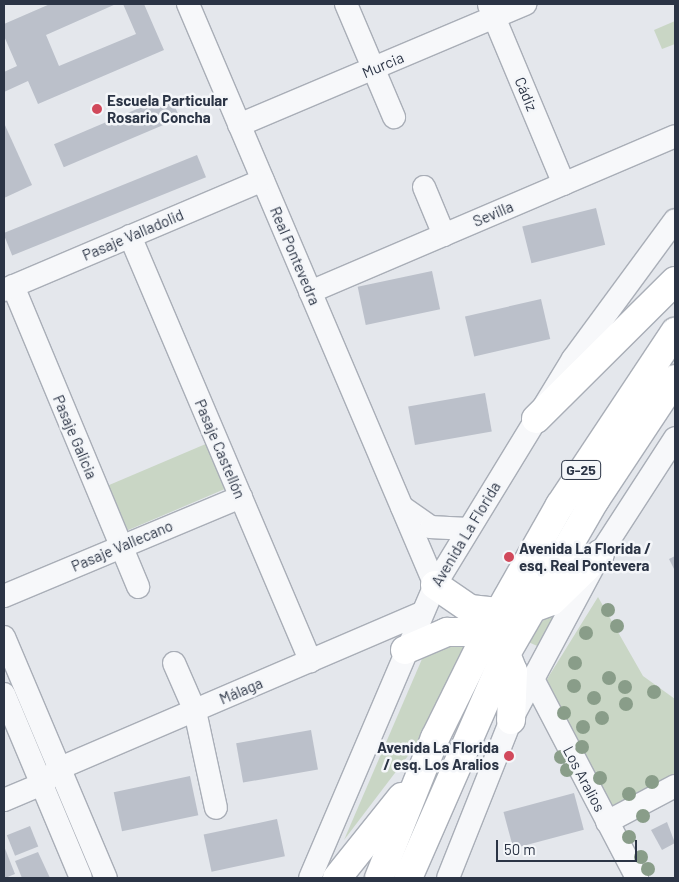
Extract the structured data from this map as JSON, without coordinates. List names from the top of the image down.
{
  "streets": {
    "main road": ["G-25"],
    "street": [
      "Murcia",
      "Cádiz",
      "Sevilla",
      "Pasaje Valladolid",
      "Real Pontevedra",
      "Pasaje Galicia",
      "Pasaje Castellón",
      "Avenida La Florida",
      "Pasaje Vallecano",
      "Málaga",
      "Los Aralios"
    ]
  },
  "crossings": [
    ["Murcia", "Cádiz"],
    ["Murcia", "Real Pontevedra"],
    ["Cádiz", "Sevilla"],
    ["Sevilla", "Real Pontevedra"],
    ["Pasaje Valladolid", "Real Pontevedra"],
    ["Pasaje Valladolid", "Pasaje Galicia"],
    ["Pasaje Valladolid", "Pasaje Castellón"],
    ["Real Pontevedra", "Avenida La Florida"],
    ["Pasaje Galicia", "Pasaje Vallecano"],
    ["Pasaje Castellón", "Pasaje Vallecano"],
    ["Pasaje Castellón", "Málaga"],
    ["Avenida La Florida", "Málaga"]
  ],
  "places": ["Escuela Particular Rosario Concha", "Avenida La Florida / esq. Real Pontevera", "Avenida La Florida / esq. Los Aralios"],
  "scale_bar": "50 m"
}
